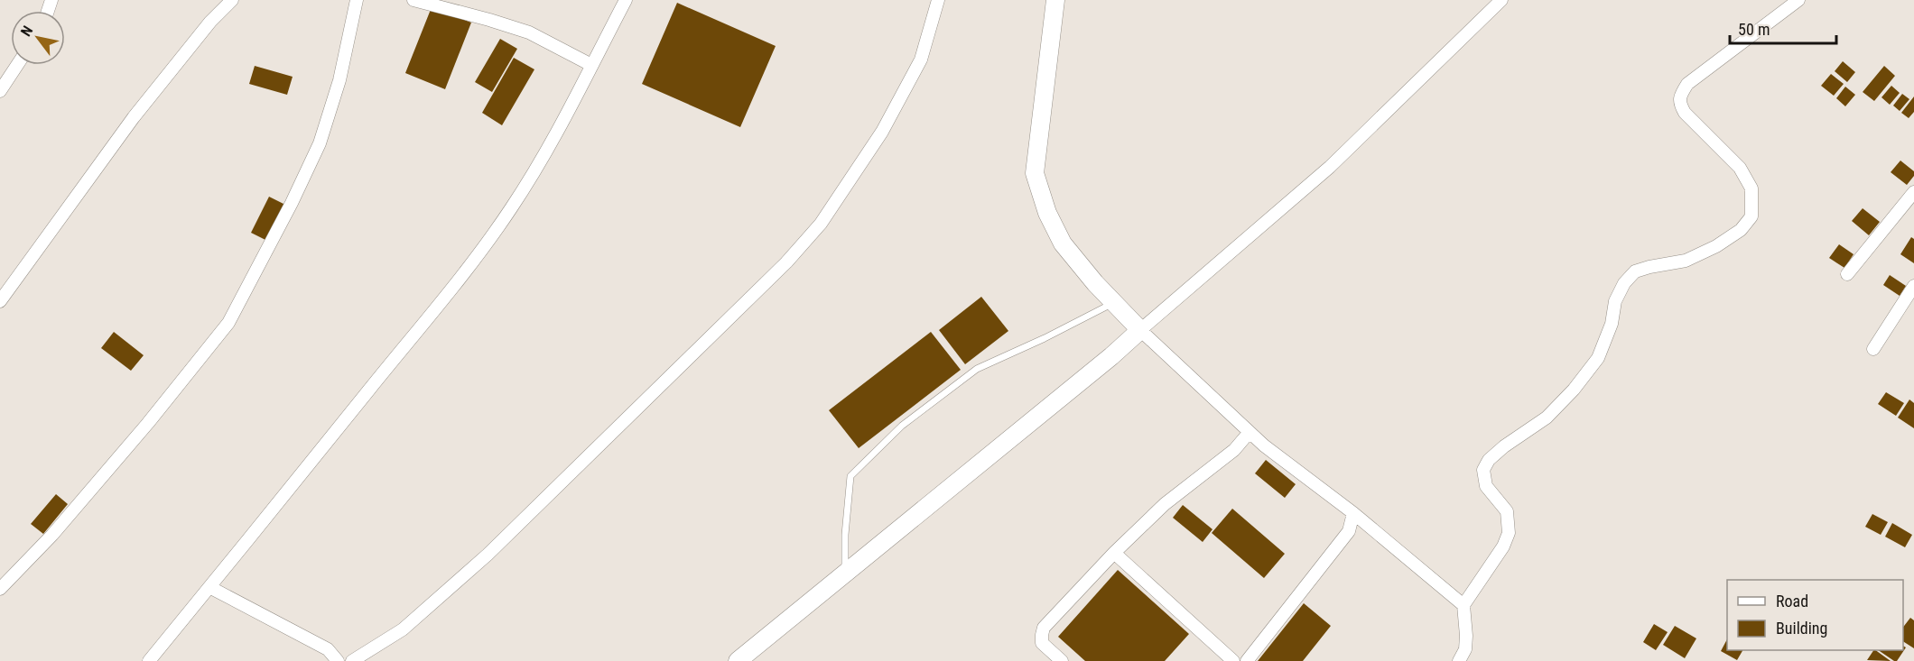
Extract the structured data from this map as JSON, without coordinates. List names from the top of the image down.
{
  "legend": ["Road", "Building"],
  "scale_bar": "50 m",
  "north": "top left"
}
